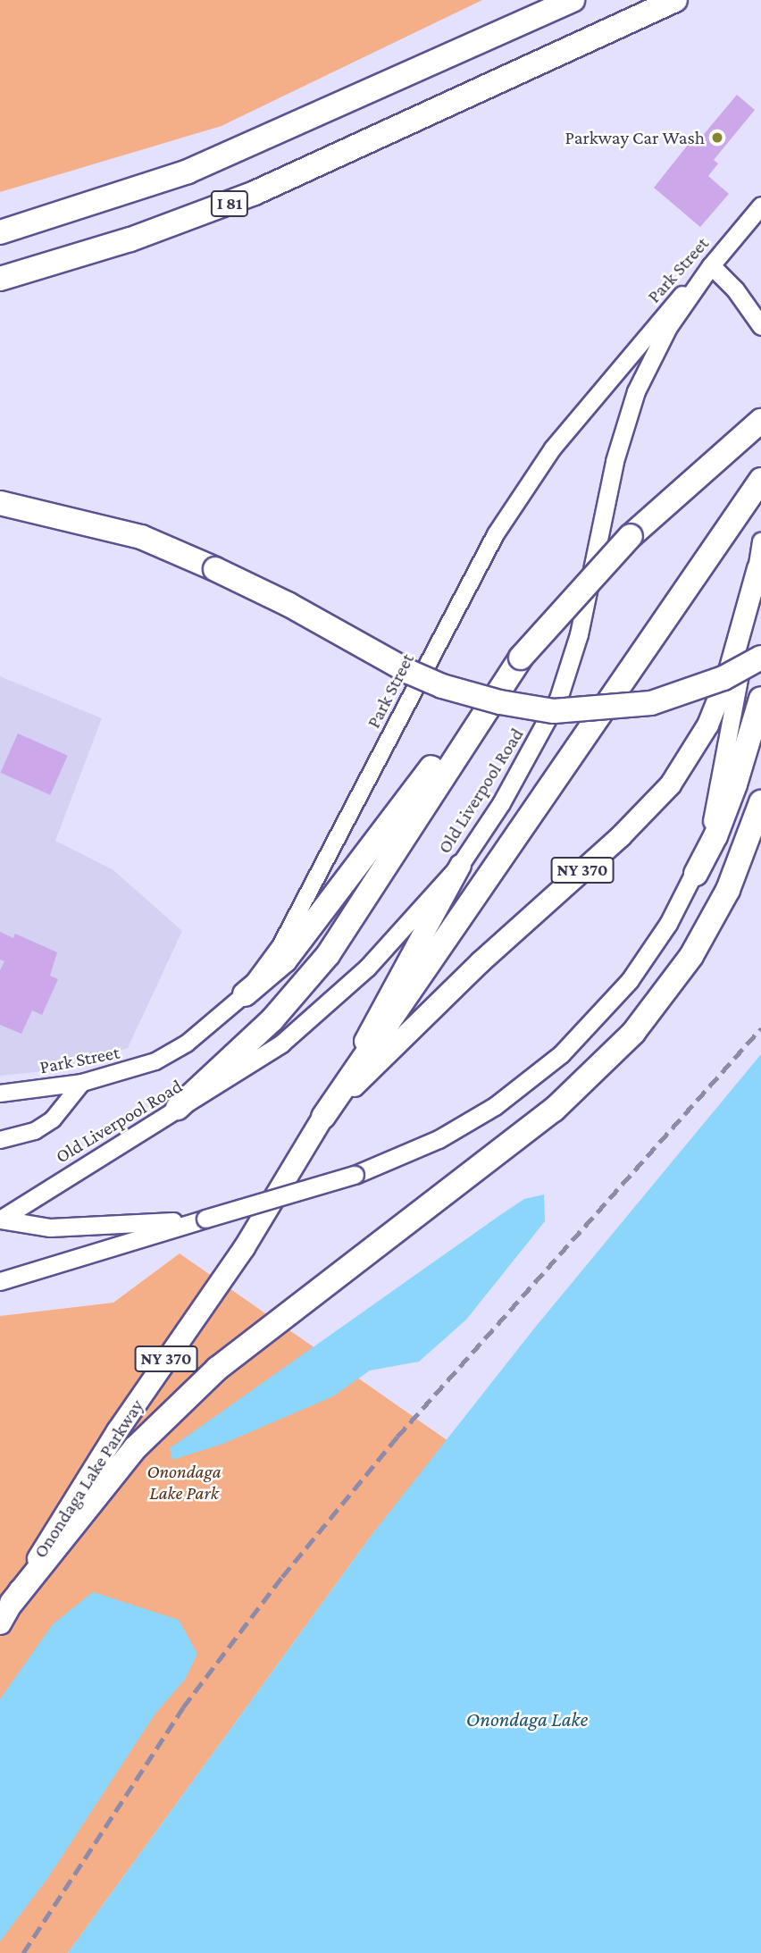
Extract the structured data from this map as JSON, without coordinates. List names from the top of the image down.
{
  "streets": {
    "highway": ["I 81"],
    "main road": [
      "Park Street",
      "Old Liverpool Road",
      "NY 370",
      "Onondaga Lake Parkway"
    ]
  },
  "crossings": [
    ["Park Street", "Old Liverpool Road"],
    ["Old Liverpool Road", "NY 370"],
    ["NY 370", "Onondaga Lake Parkway"]
  ],
  "water": ["Onondaga Lake"],
  "parks": ["Onondaga Lake Park"],
  "places": ["Parkway Car Wash"]
}
